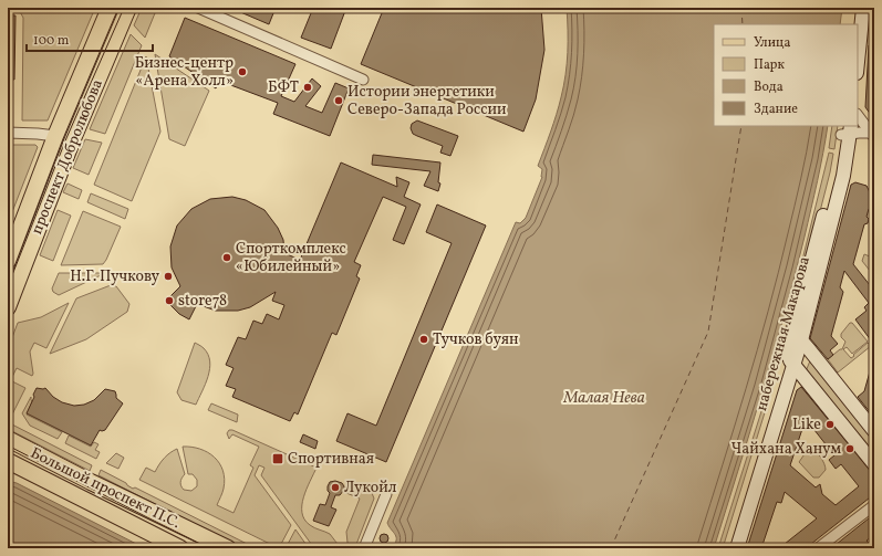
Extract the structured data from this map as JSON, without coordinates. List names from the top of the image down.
{
  "streets": {
    "main road": ["проспект Добролюбова", "набережная Макарова", "Большой проспект П.С."]
  },
  "water": ["Малая Нева"],
  "places": {
    "other": [
      "Бизнес-центр «Арена Холл»",
      "БФТ",
      "Истории энергетики Северо-Запада России",
      "Спорткомплекс «Юбилейный»",
      "Н.Г. Пучкову",
      "store78",
      "Тучков буян",
      "Like",
      "Чайхана Ханум",
      "Лукойл"
    ],
    "transit": ["Спортивная"]
  },
  "legend": [
    "Улица",
    "Парк",
    "Вода",
    "Здание"
  ],
  "scale_bar": "100 m"
}
